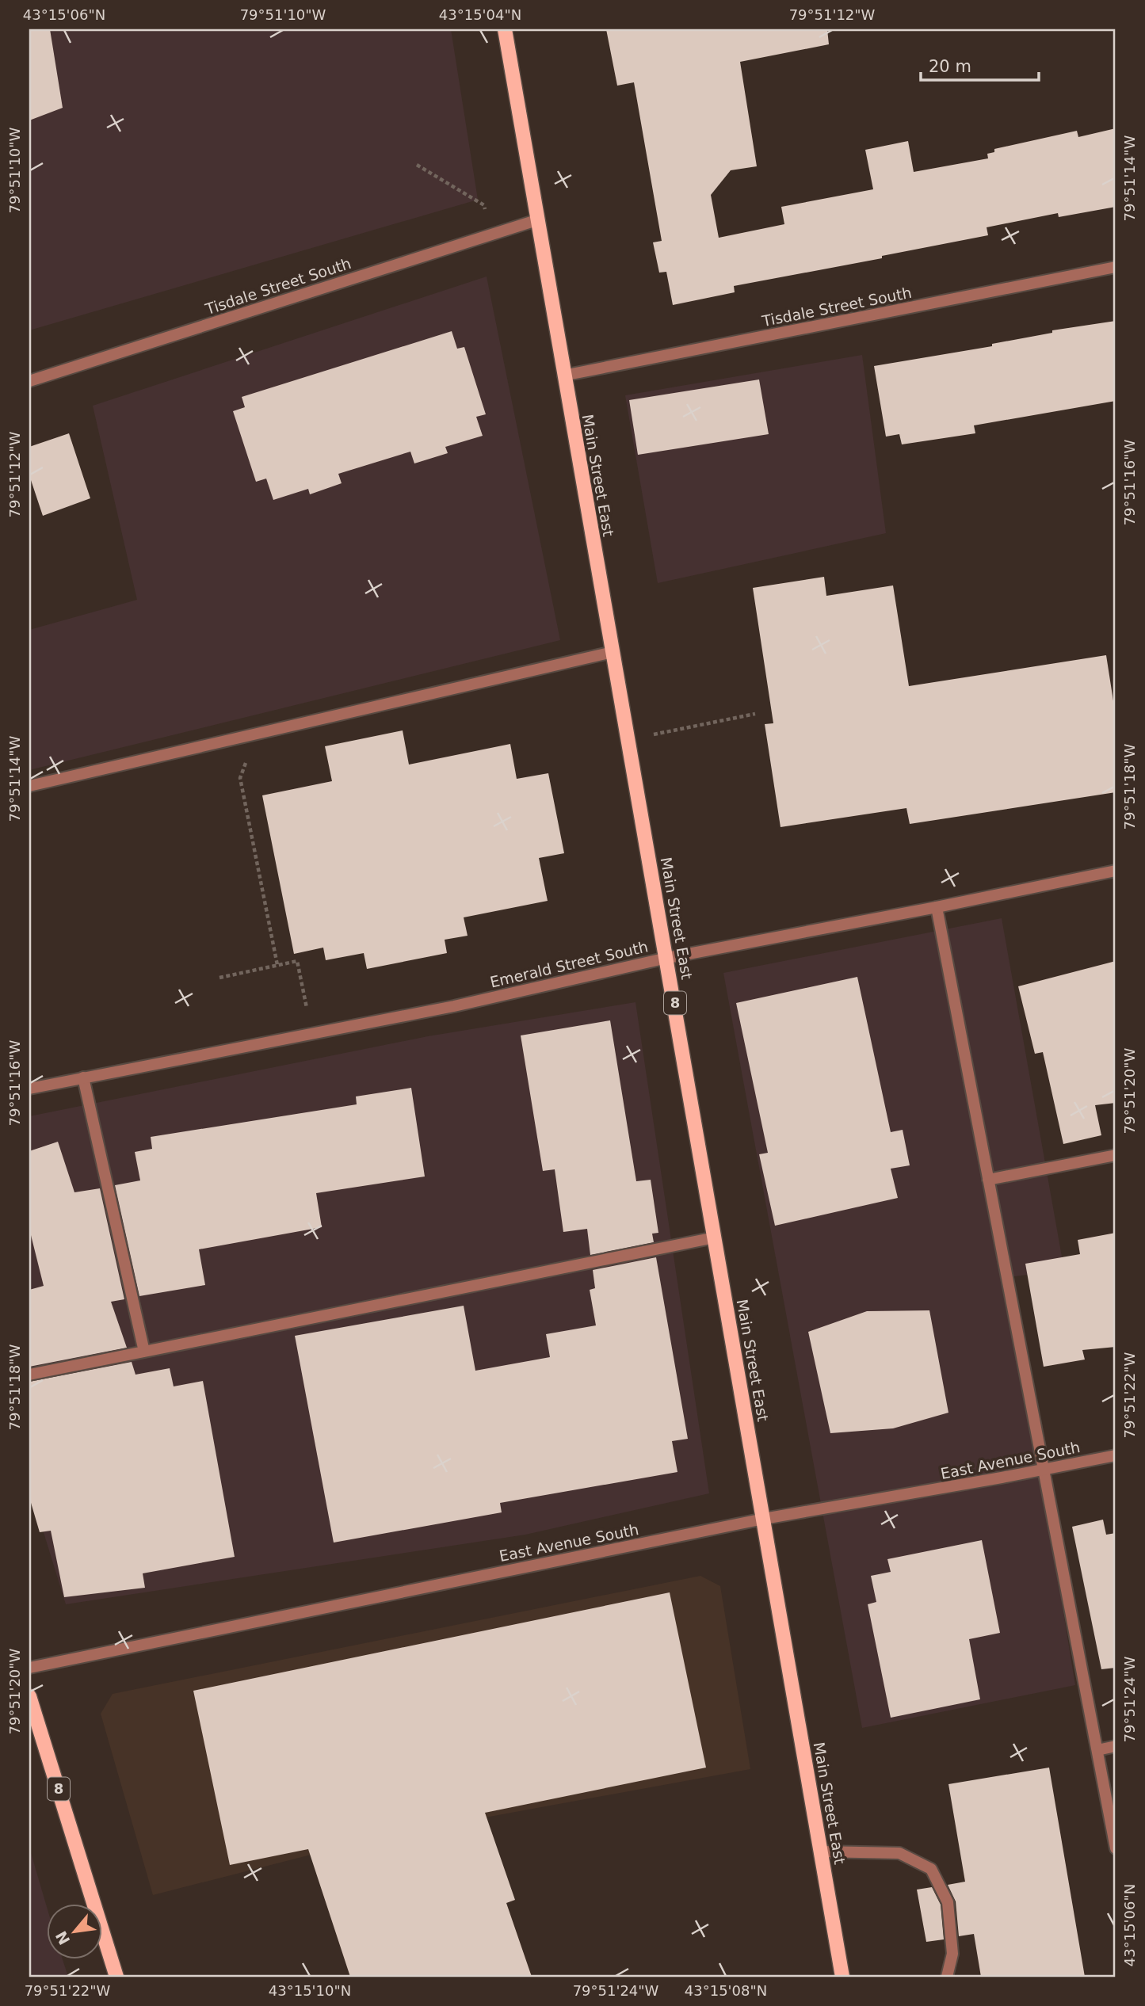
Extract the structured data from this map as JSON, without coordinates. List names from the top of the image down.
{
  "streets": {
    "main road": ["Main Street East", "8"],
    "street": ["Tisdale Street South", "Emerald Street South", "East Avenue South"]
  },
  "crossings": [
    ["Tisdale Street South", "Main Street East"],
    ["Main Street East", "Emerald Street South"],
    ["Main Street East", "East Avenue South"]
  ],
  "scale_bar": "20 m",
  "north": "bottom left",
  "coordinates": [
    "43°15'06\"N",
    "79°51'10\"W",
    "43°15'04\"N",
    "79°51'12\"W",
    "79°51'14\"W",
    "79°51'16\"W",
    "79°51'18\"W",
    "79°51'20\"W",
    "79°51'22\"W",
    "79°51'24\"W",
    "43°15'10\"N",
    "43°15'08\"N"
  ]
}
